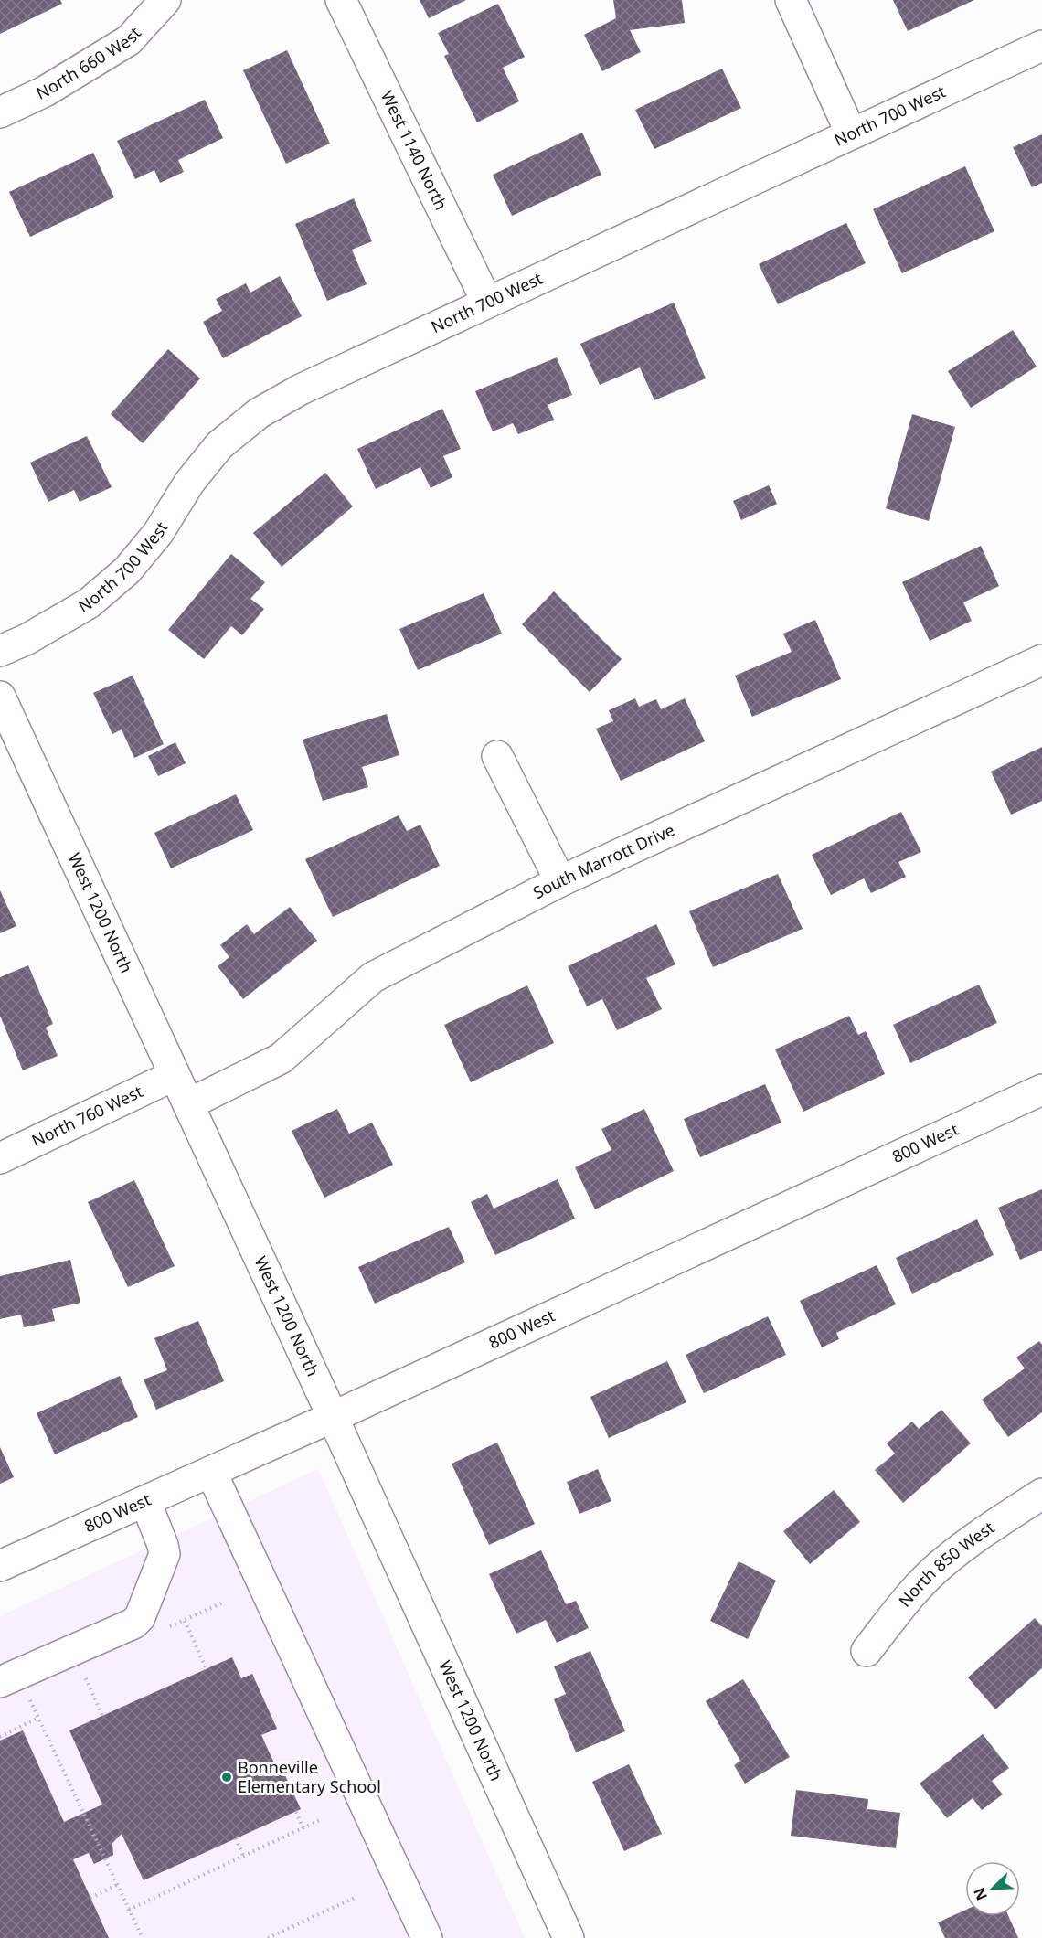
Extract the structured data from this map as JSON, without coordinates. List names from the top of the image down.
{
  "streets": {
    "street": [
      "North 660 West",
      "North 700 West",
      "West 1140 North",
      "South Marrott Drive",
      "West 1200 North",
      "North 760 West",
      "800 West",
      "North 850 West"
    ]
  },
  "crossings": [
    ["North 700 West", "West 1140 North"],
    ["South Marrott Drive", "West 1200 North"],
    ["West 1200 North", "North 760 West"],
    ["West 1200 North", "800 West"]
  ],
  "places": ["Bonneville Elementary School"],
  "north": "bottom left"
}
